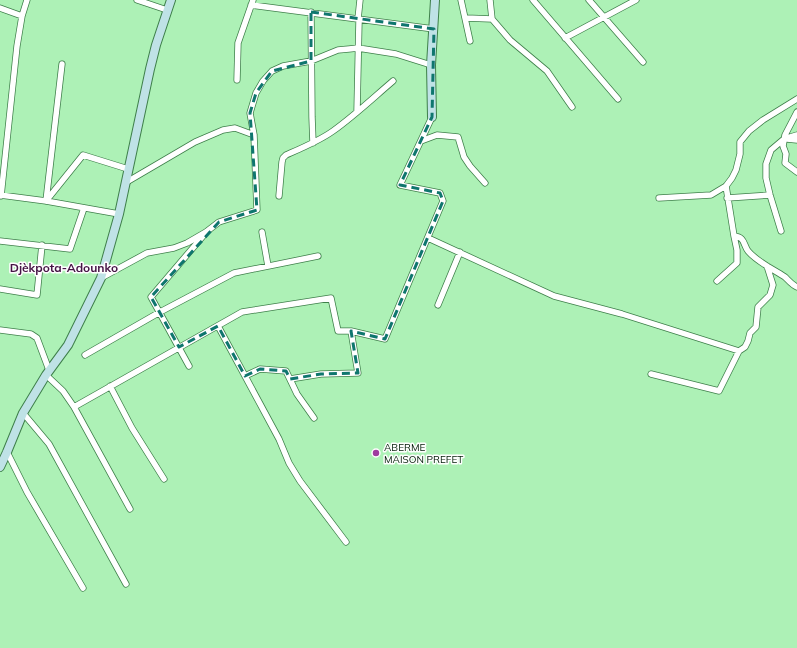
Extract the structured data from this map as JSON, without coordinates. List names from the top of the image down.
{
  "districts": ["Djèkpota-Adounko"],
  "places": ["ABERME MAISON PREFET"]
}
